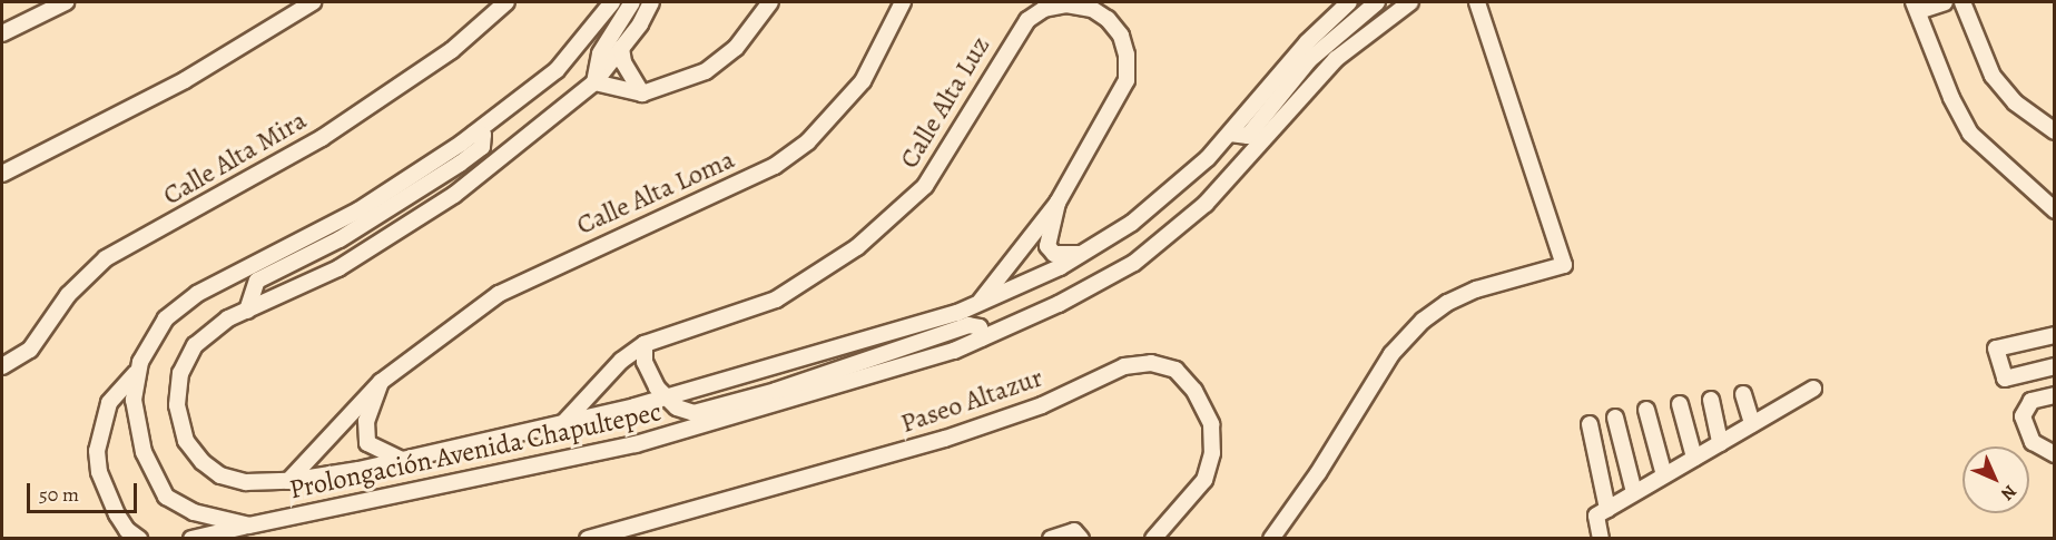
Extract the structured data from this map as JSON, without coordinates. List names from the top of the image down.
{
  "streets": {
    "street": [
      "Calle Alta Luz",
      "Calle Alta Mira",
      "Calle Alta Loma",
      "Paseo Altazur",
      "Prolongación Avenida Chapultepec"
    ]
  },
  "crossings": [
    ["Calle Alta Luz", "Prolongación Avenida Chapultepec"],
    ["Calle Alta Loma", "Prolongación Avenida Chapultepec"]
  ],
  "scale_bar": "50 m",
  "north": "bottom right"
}
